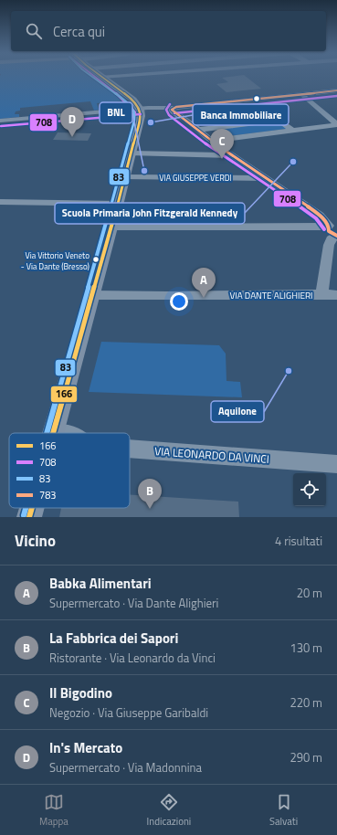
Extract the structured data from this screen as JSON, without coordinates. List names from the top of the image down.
{
  "streets": {
    "street": ["VIA GIUSEPPE VERDI", "VIA DANTE ALIGHIERI", "VIA LEONARDO DA VINCI"]
  },
  "places": [
    "Banca Immobiliare",
    "Scuola Primaria John Fitzgerald Kennedy",
    "BNL",
    "Via Vittorio Veneto - Via Dante (Bresso)",
    "Aquilone"
  ],
  "lines": [
    "transit line 166",
    "transit line 708",
    "transit line 83",
    "transit line 783"
  ],
  "legend": [
    "166",
    "708",
    "83",
    "783"
  ],
  "page": {
    "search": "Cerca qui",
    "pins": [
      "D",
      "C",
      "A",
      "B"
    ],
    "heading": ["Vicino", "4 risultati"],
    "list": [
      {
        "mark": "A",
        "name": "Babka Alimentari",
        "note": "Supermercato · Via Dante Alighieri",
        "value": "20 m"
      },
      {
        "mark": "B",
        "name": "La Fabbrica dei Sapori",
        "note": "Ristorante · Via Leonardo da Vinci",
        "value": "130 m"
      },
      {
        "mark": "C",
        "name": "Il Bigodino",
        "note": "Negozio · Via Giuseppe Garibaldi",
        "value": "220 m"
      },
      {
        "mark": "D",
        "name": "In's Mercato",
        "note": "Supermercato · Via Madonnina",
        "value": "290 m"
      }
    ],
    "nav": ["Mappa", "Indicazioni", "Salvati"]
  }
}
